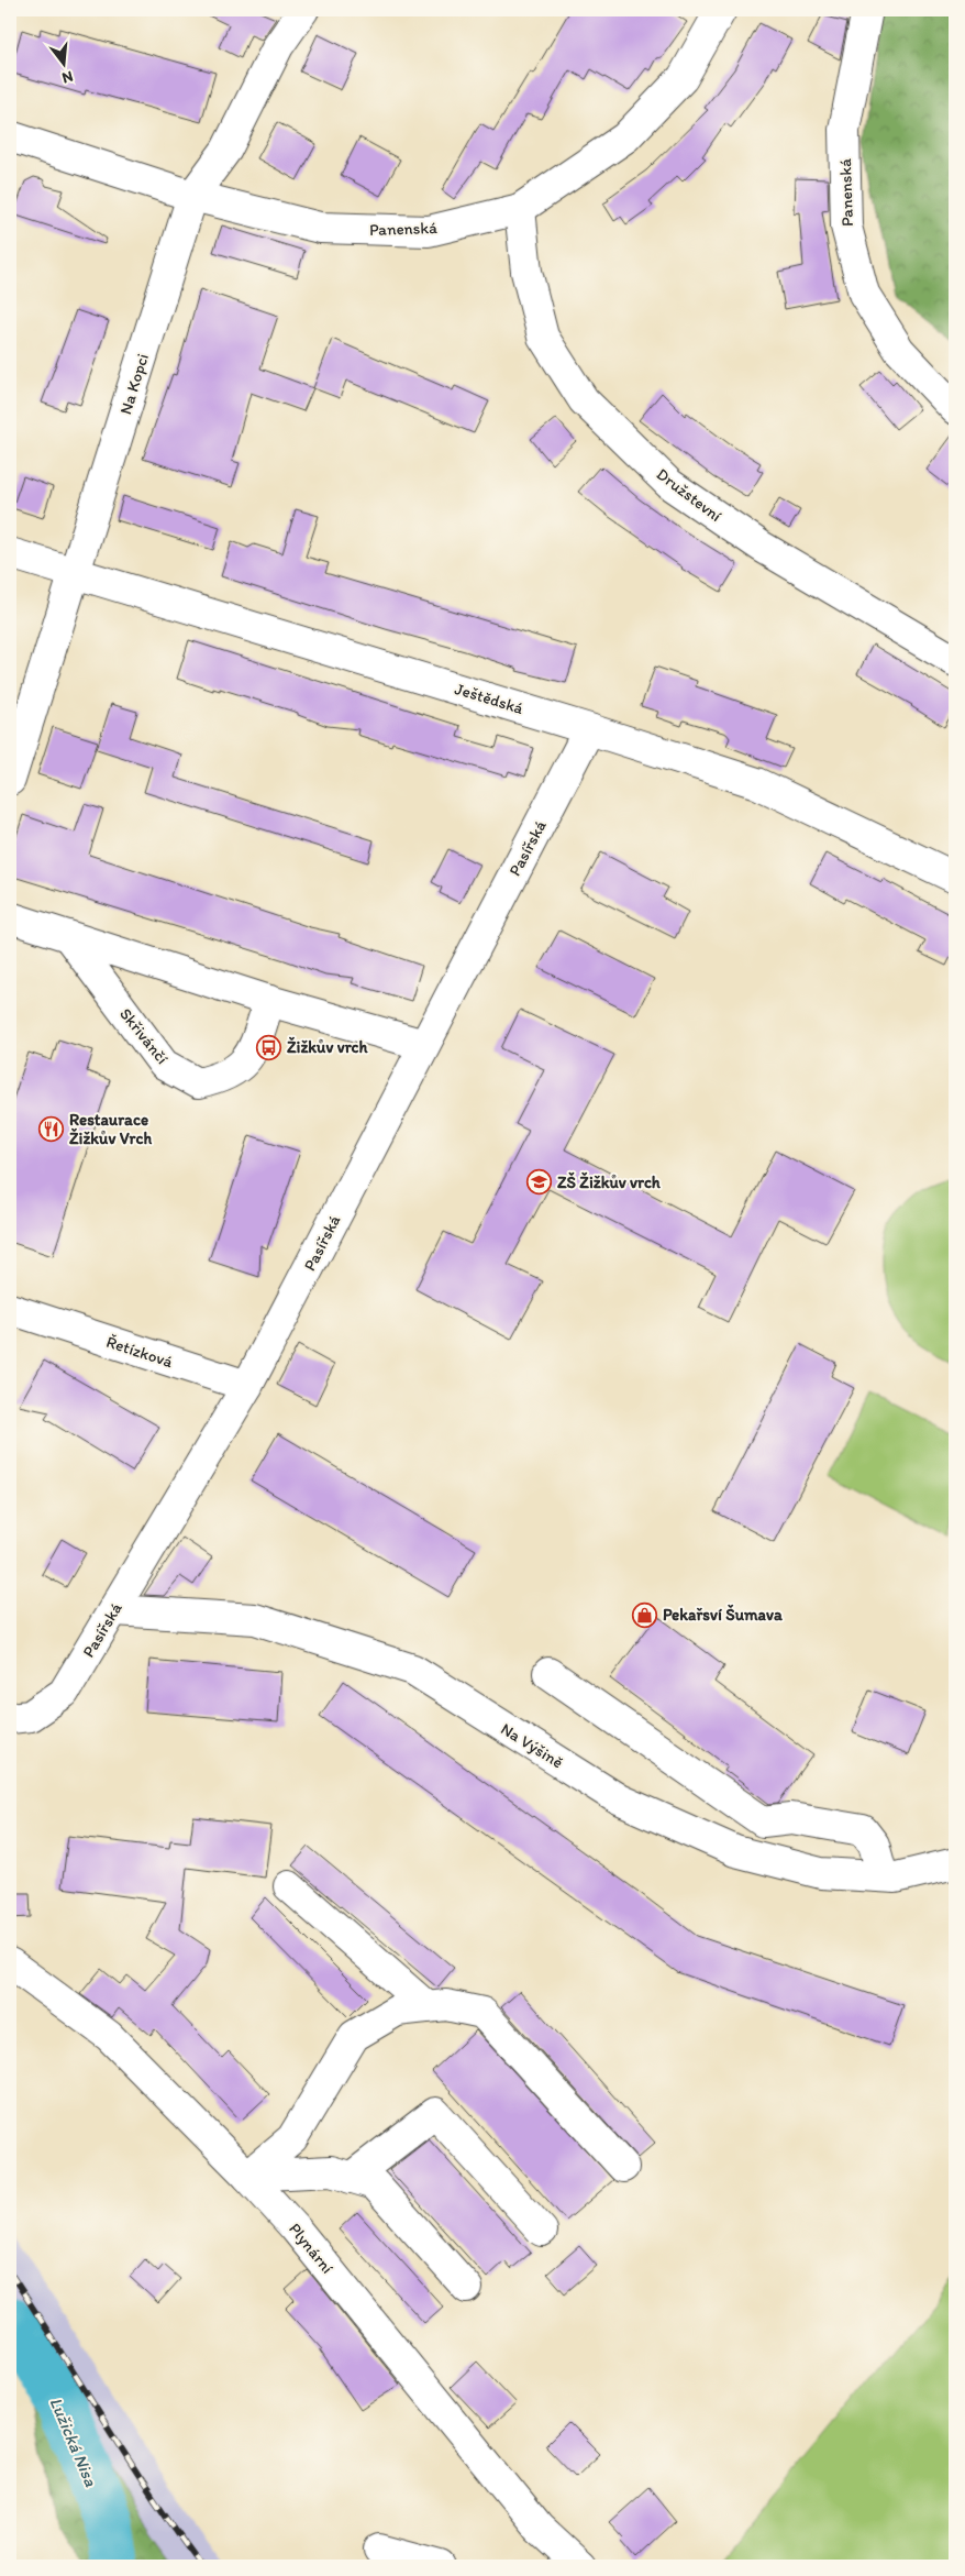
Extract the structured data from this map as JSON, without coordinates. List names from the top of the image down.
{
  "streets": {
    "street": [
      "Panenská",
      "Na Kopci",
      "Družstevní",
      "Ještědská",
      "Pasířská",
      "Skřivánčí",
      "Řetízková",
      "Na Výšině",
      "Plynární"
    ]
  },
  "crossings": [
    ["Panenská", "Na Kopci"],
    ["Panenská", "Družstevní"],
    ["Na Kopci", "Ještědská"],
    ["Ještědská", "Pasířská"],
    ["Pasířská", "Řetízková"],
    ["Pasířská", "Na Výšině"]
  ],
  "water": ["Lužická Nisa"],
  "places": {
    "bus stop": ["Žižkův vrch"],
    "restaurant": ["Restaurace Žižkův Vrch"],
    "school or university": ["ZŠ Žižkův vrch"],
    "shop": ["Pekařsví Šumava"]
  },
  "north": "bottom"
}
